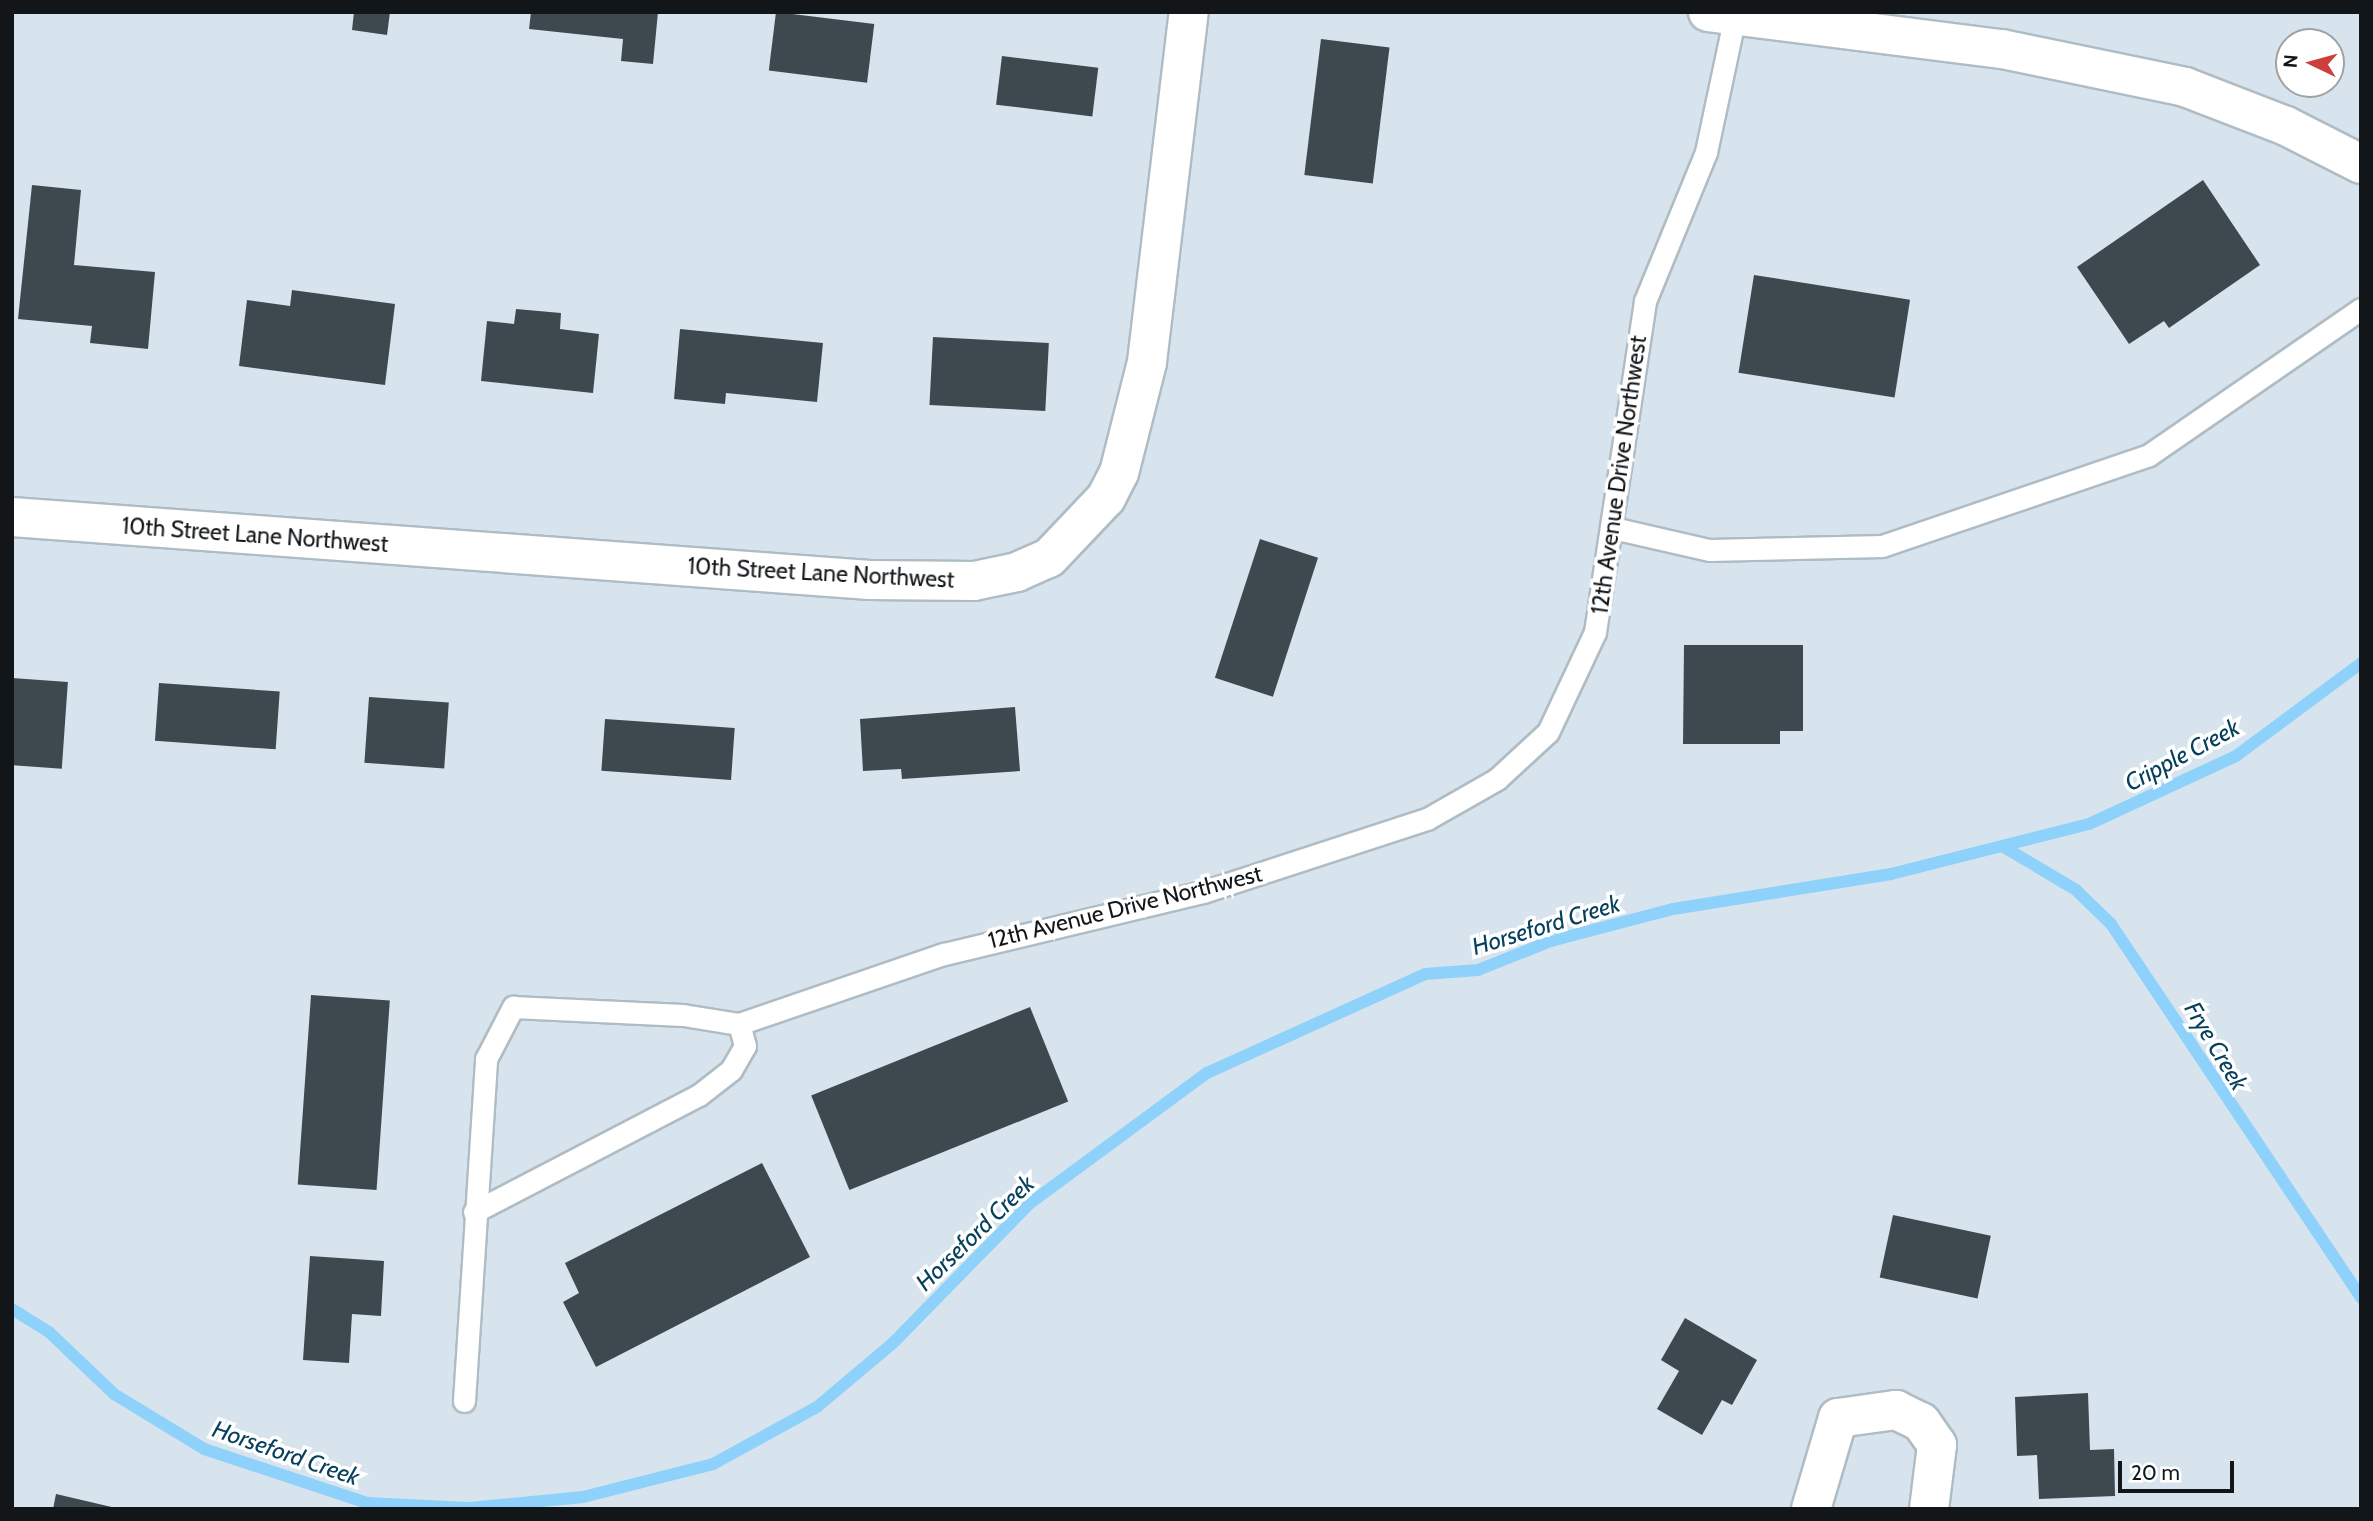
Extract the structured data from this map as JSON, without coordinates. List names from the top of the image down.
{
  "streets": {
    "street": ["10th Street Lane Northwest"],
    "lane": ["12th Avenue Drive Northwest"]
  },
  "water": ["Cripple Creek", "Horseford Creek", "Frye Creek"],
  "scale_bar": "20 m",
  "north": "left"
}
